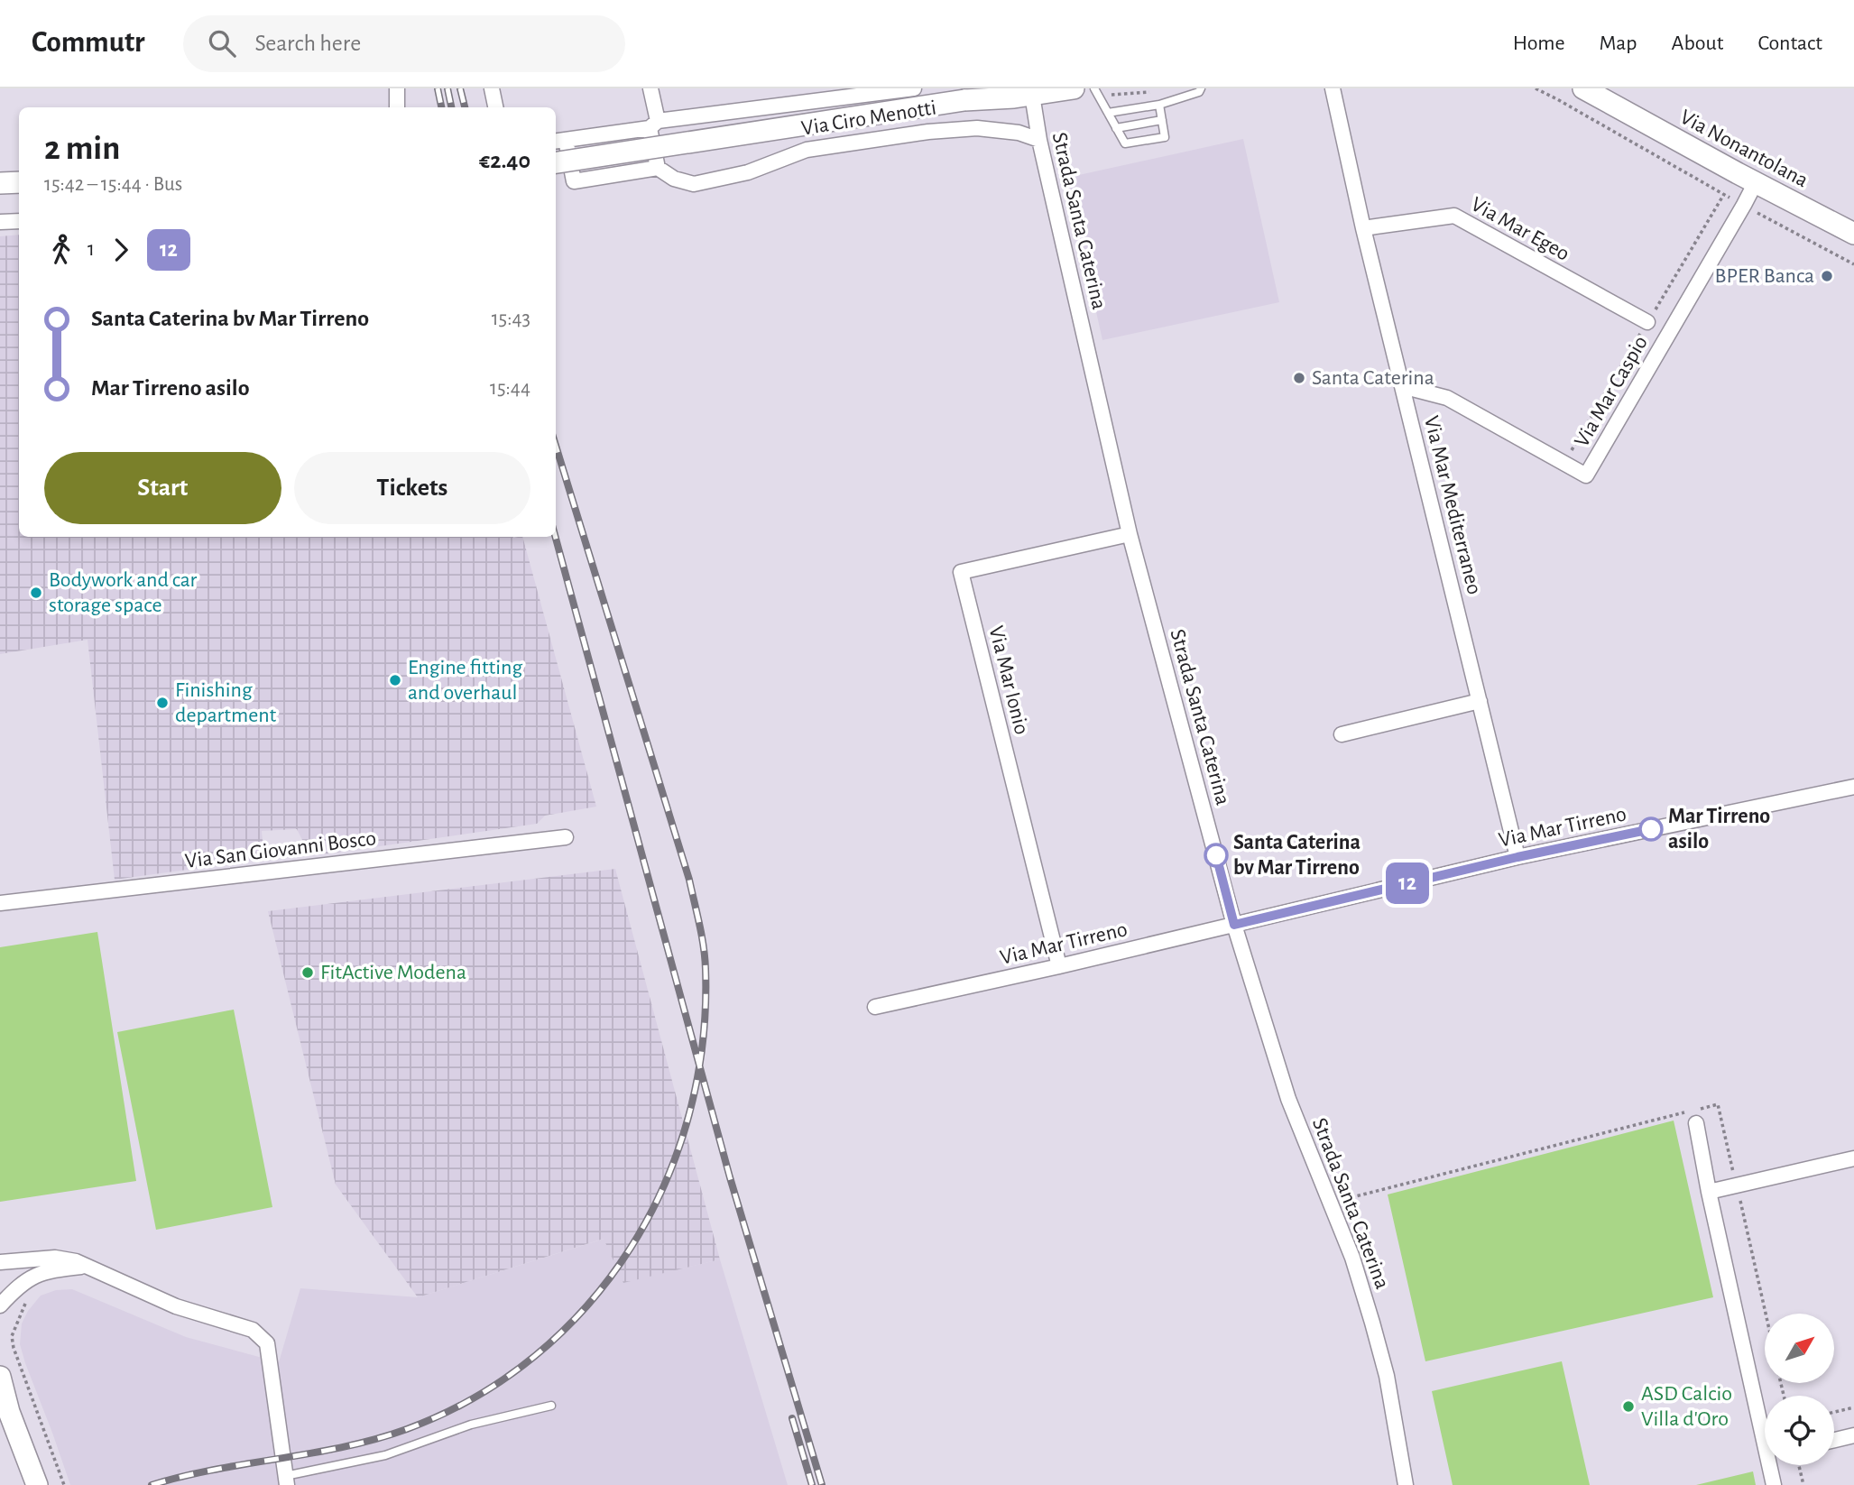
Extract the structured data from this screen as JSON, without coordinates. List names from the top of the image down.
{
  "streets": {
    "main road": ["Via Ciro Menotti", "Via Nonantolana"],
    "street": [
      "Strada Santa Caterina",
      "Via Mar Egeo",
      "Via Mar Caspio",
      "Via Mar Mediterraneo",
      "Via Mar Ionio",
      "Via Mar Tirreno",
      "Via San Giovanni Bosco"
    ]
  },
  "crossings": [
    ["Via Ciro Menotti", "Strada Santa Caterina"],
    ["Via Nonantolana", "Via Mar Caspio"],
    ["Strada Santa Caterina", "Via Mar Ionio"],
    ["Strada Santa Caterina", "Via Mar Tirreno"],
    ["Via Mar Egeo", "Via Mar Mediterraneo"],
    ["Via Mar Caspio", "Via Mar Mediterraneo"],
    ["Via Mar Mediterraneo", "Via Mar Tirreno"],
    ["Via Mar Ionio", "Via Mar Tirreno"]
  ],
  "places": [
    "BPER Banca",
    "Santa Caterina",
    "Bodywork and car storage space",
    "Engine fitting and overhaul",
    "Finishing department",
    "Mar Tirreno asilo",
    "Santa Caterina bv Mar Tirreno",
    "FitActive Modena",
    "ASD Calcio Villa d'Oro"
  ],
  "lines": ["bus line 12"],
  "north": "top right",
  "page": {
    "header": "Commutr",
    "search": "Search here",
    "nav": [
      "Home",
      "Map",
      "About",
      "Contact"
    ],
    "on_map": "12",
    "heading": ["2 min", "15:42 – 15:44 · Bus", "€2.40"],
    "legs": ["1", "12"],
    "list": [
      {
        "name": "Santa Caterina bv Mar Tirreno",
        "value": "15:43"
      },
      {
        "name": "Mar Tirreno asilo",
        "value": "15:44"
      }
    ],
    "buttons": ["Start", "Tickets"]
  }
}
